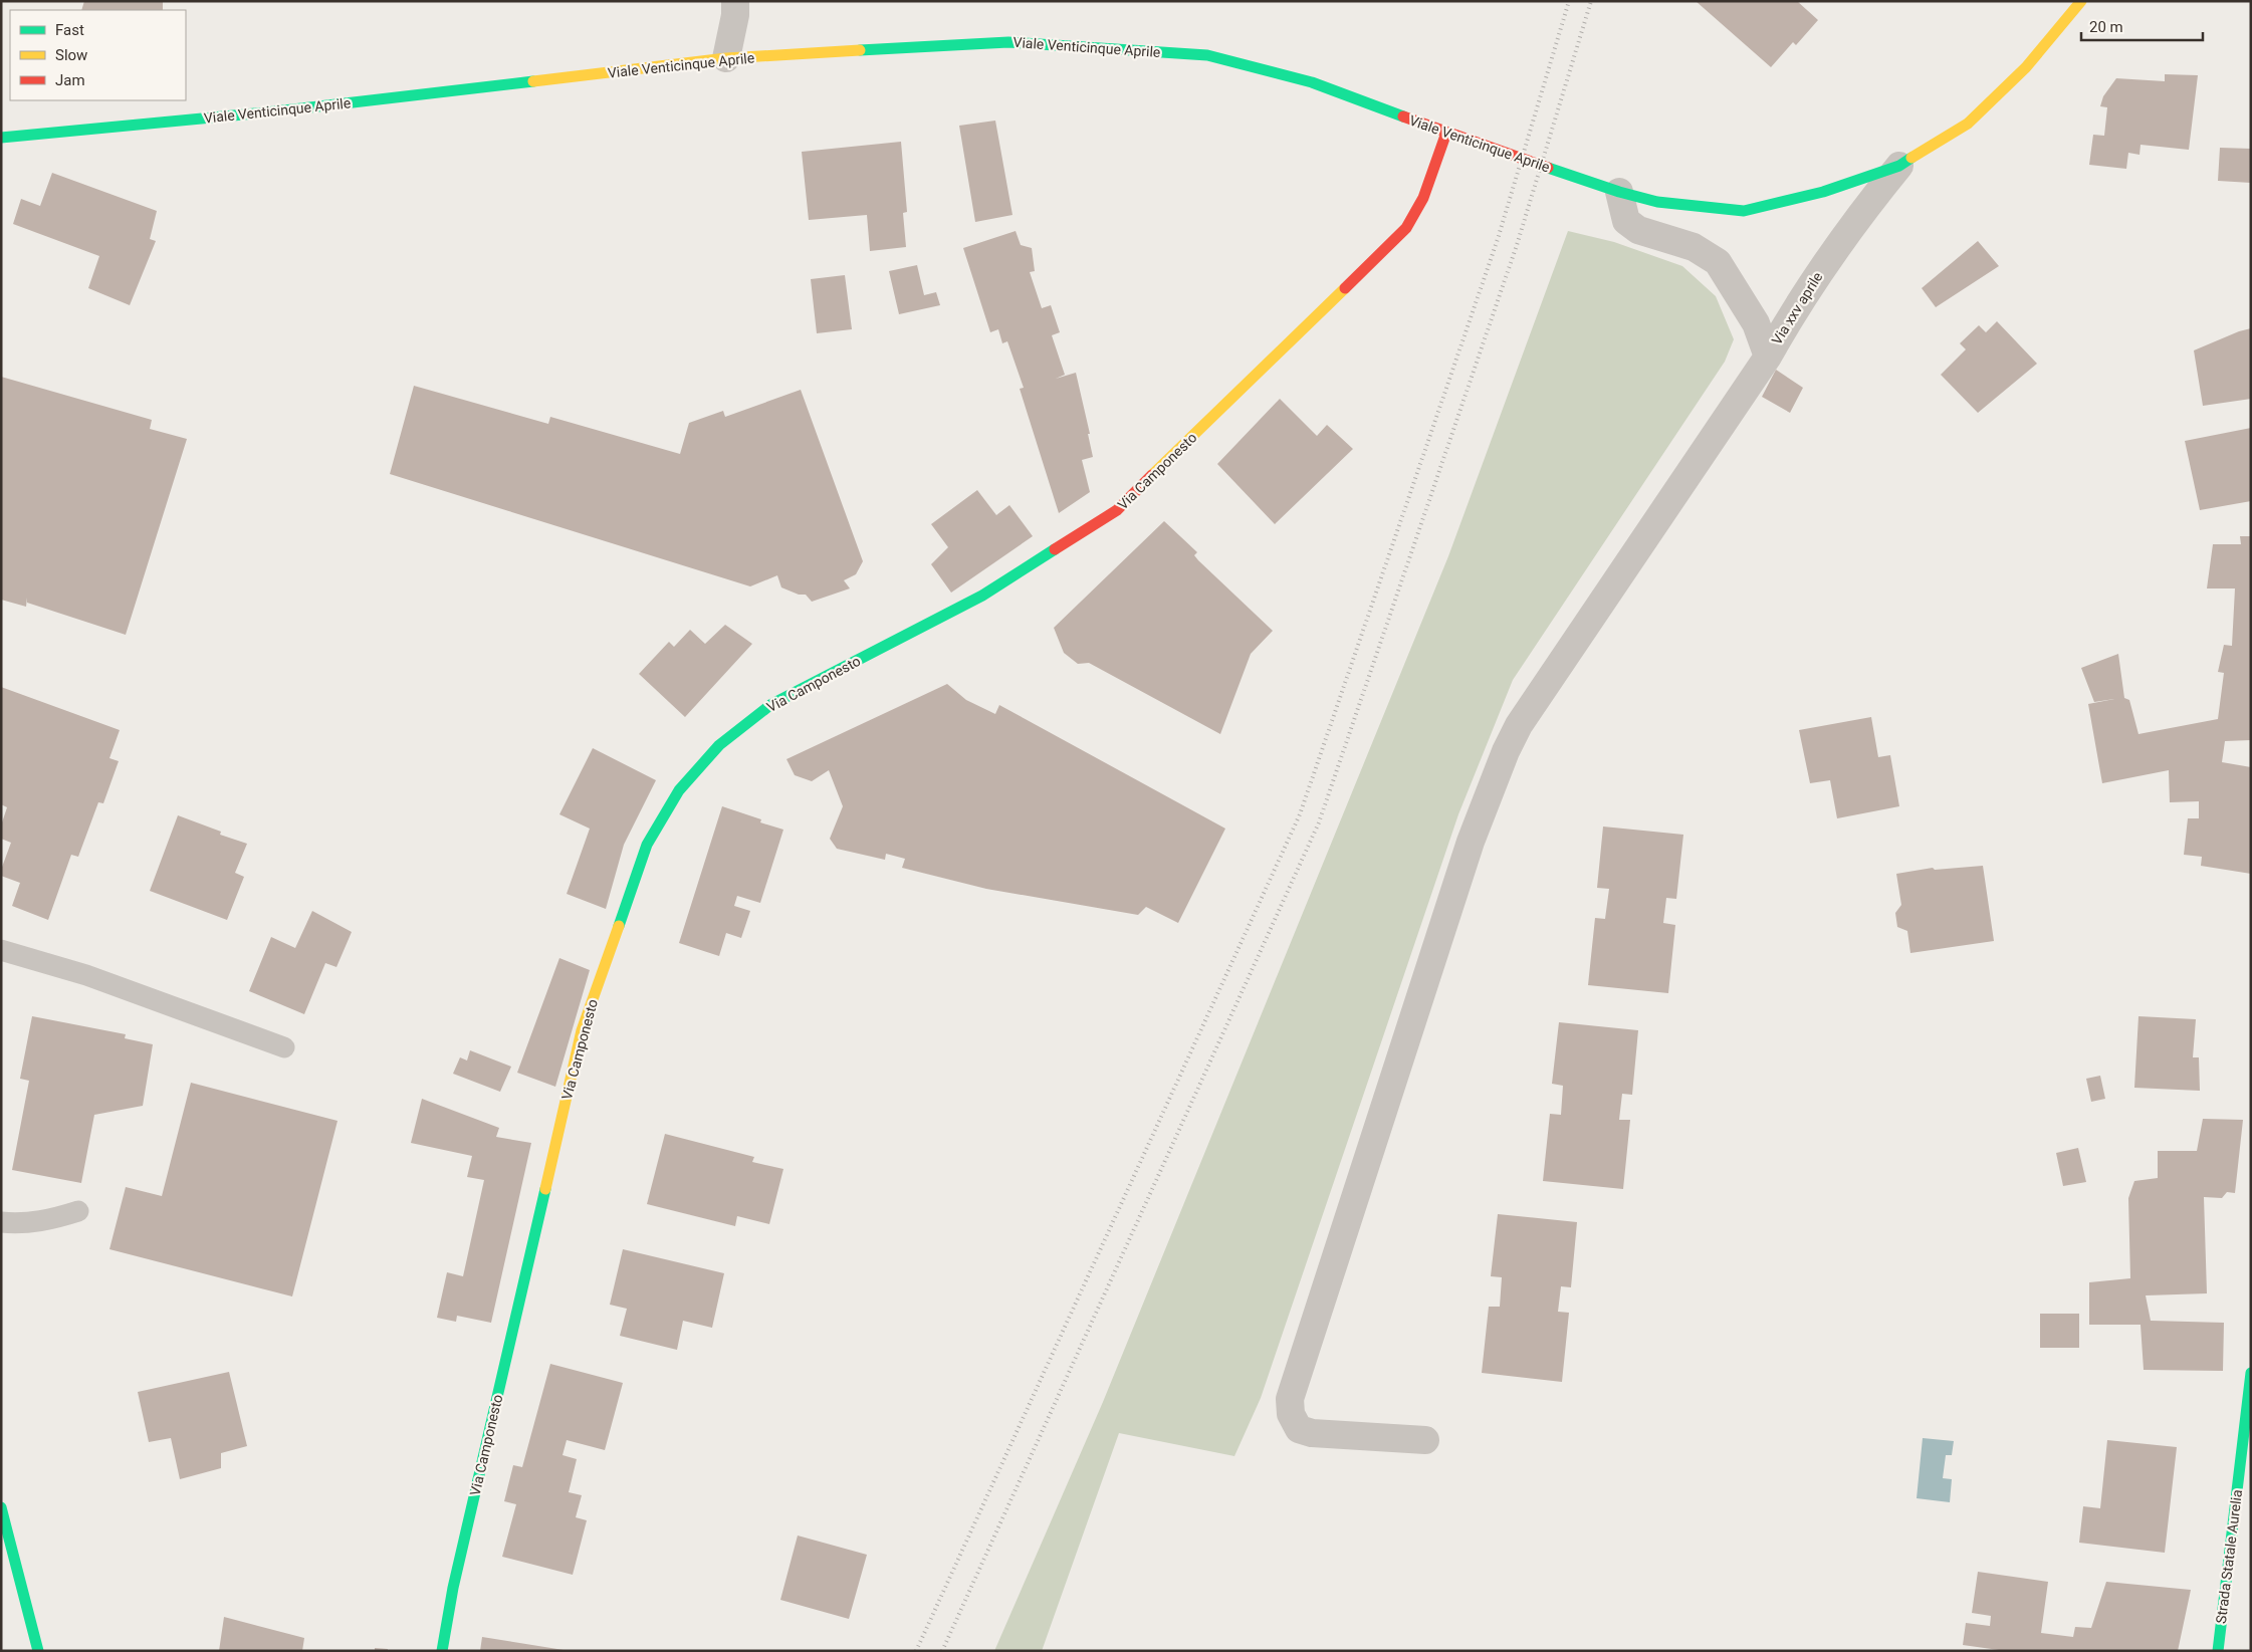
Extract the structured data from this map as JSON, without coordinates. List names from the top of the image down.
{
  "streets": {
    "main road": ["Viale Venticinque Aprile", "Via Camponesto", "Strada Statale Aurelia"],
    "street": ["Via xxv aprile"]
  },
  "crossings": [
    ["Viale Venticinque Aprile", "Via xxv aprile"],
    ["Viale Venticinque Aprile", "Via Camponesto"]
  ],
  "legend": ["Fast", "Slow", "Jam"],
  "scale_bar": "20 m"
}
